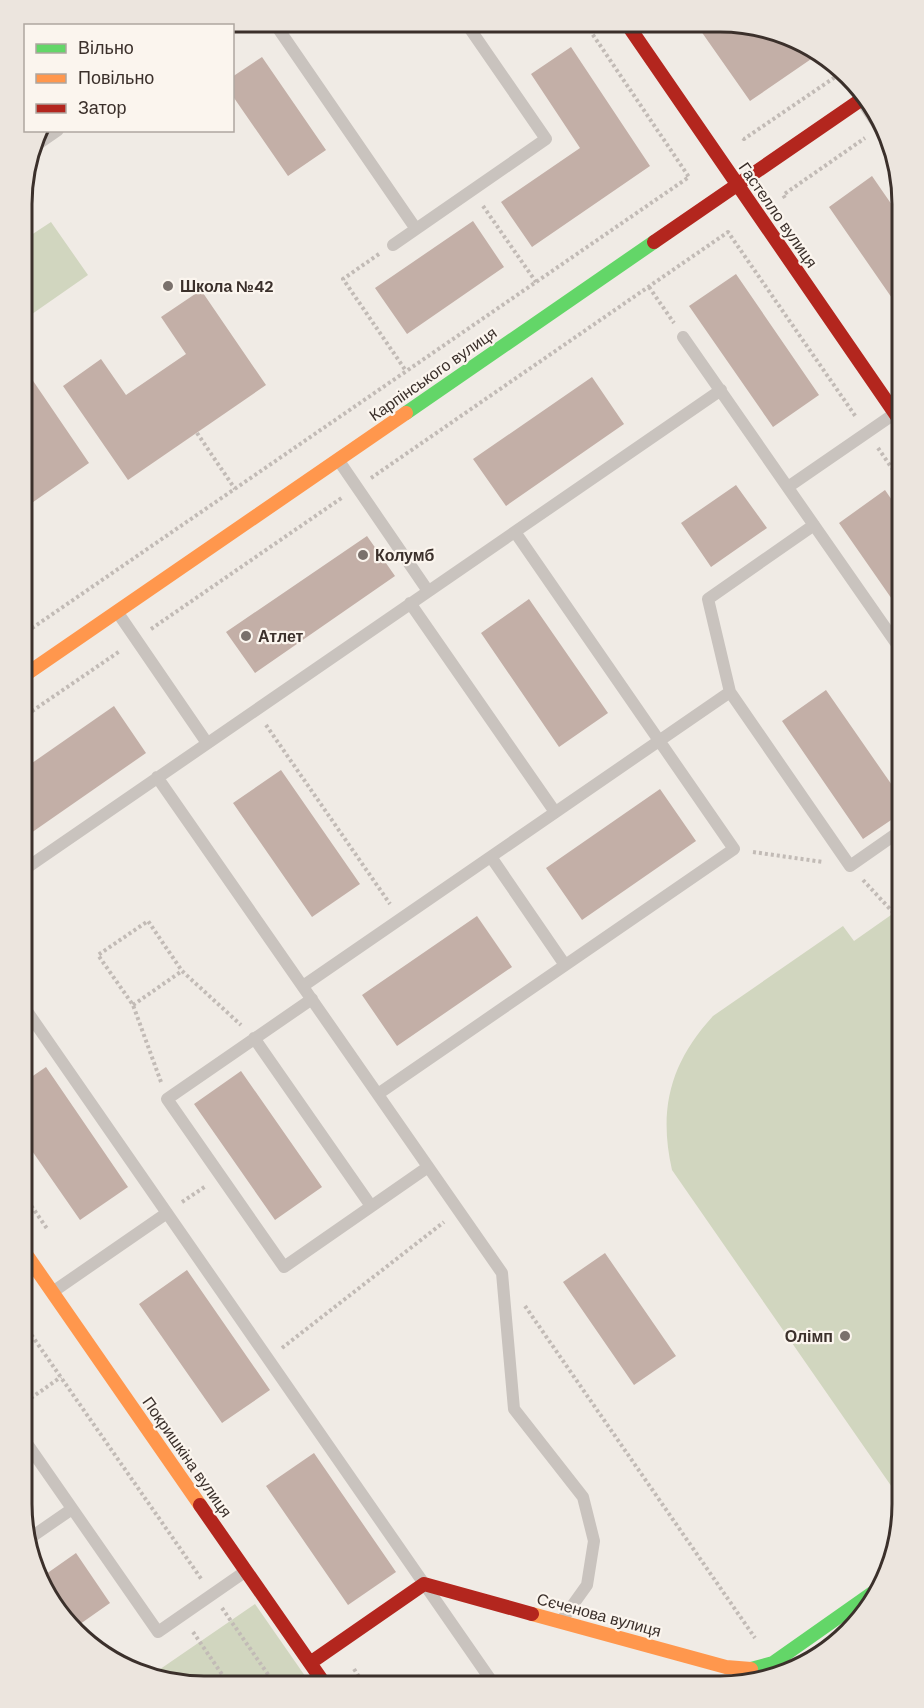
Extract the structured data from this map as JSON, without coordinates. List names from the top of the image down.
{
  "streets": {
    "street": [
      "Гастелло вулиця",
      "Карпінського вулиця",
      "Покришкіна вулиця",
      "Сєченова вулиця"
    ]
  },
  "crossings": [
    ["Гастелло вулиця", "Карпінського вулиця"]
  ],
  "places": [
    "Школа №42",
    "Колумб",
    "Атлет",
    "Олімп"
  ],
  "legend": ["Вільно", "Повільно", "Затор"]
}
